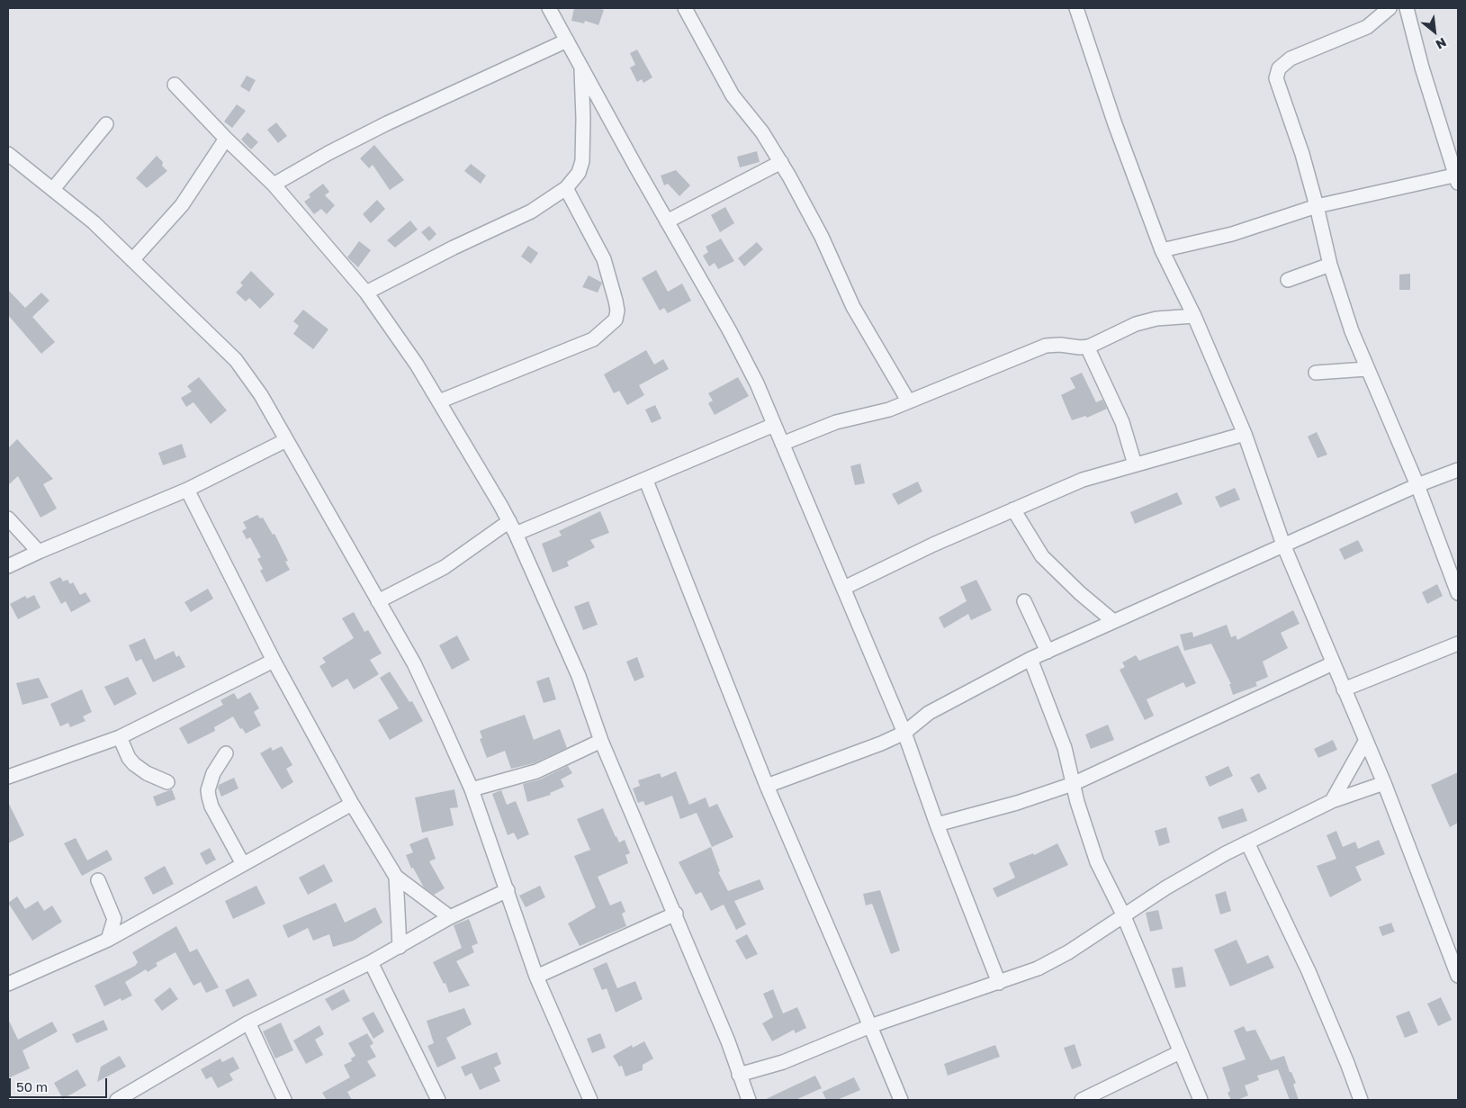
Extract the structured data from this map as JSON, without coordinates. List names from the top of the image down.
{
  "scale_bar": "50 m",
  "north": "bottom right"
}
